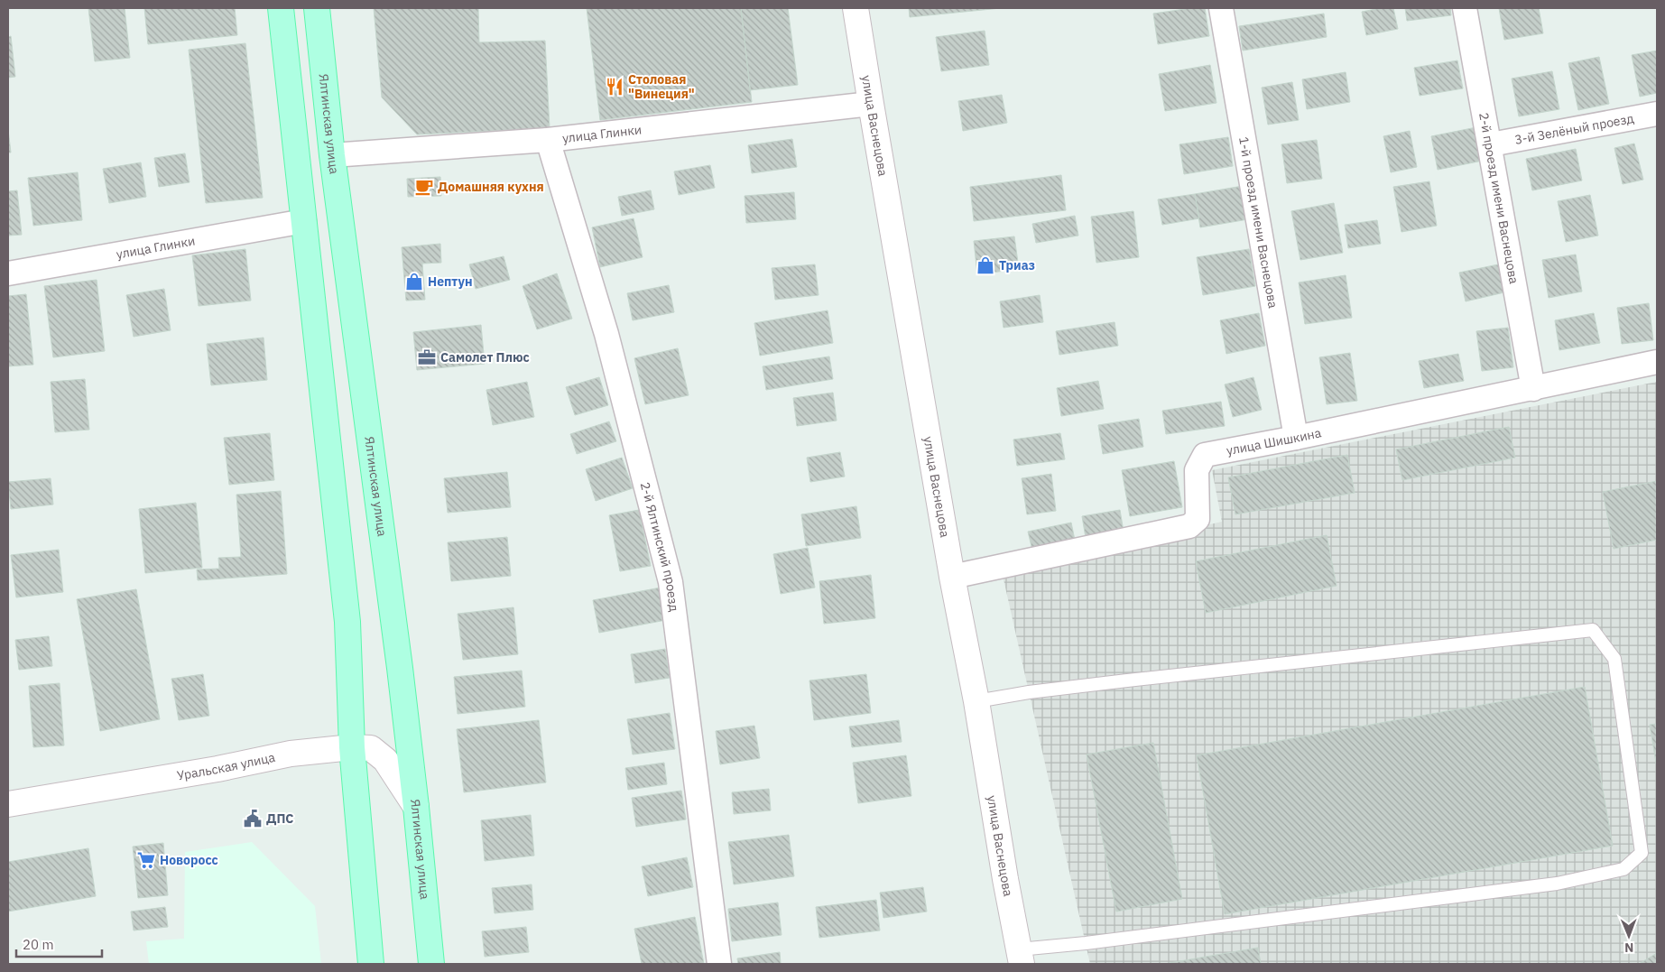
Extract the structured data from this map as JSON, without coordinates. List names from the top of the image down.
{
  "streets": {
    "main road": ["Ялтинская улица"],
    "street": [
      "улица Васнецова",
      "3-й Зелёный проезд",
      "улица Глинки",
      "2-й проезд имени Васнецова",
      "1-й проезд имени Васнецова",
      "улица Шишкина",
      "2-й Ялтинский проезд",
      "Уральская улица"
    ]
  },
  "crossings": [
    ["Ялтинская улица", "улица Глинки"],
    ["Ялтинская улица", "Уральская улица"],
    ["улица Васнецова", "улица Глинки"],
    ["улица Васнецова", "улица Шишкина"],
    ["3-й Зелёный проезд", "2-й проезд имени Васнецова"],
    ["улица Глинки", "2-й Ялтинский проезд"],
    ["2-й проезд имени Васнецова", "улица Шишкина"],
    ["1-й проезд имени Васнецова", "улица Шишкина"]
  ],
  "places": {
    "restaurant": ["Столовая \"Винеция\""],
    "cafe": ["Домашняя кухня"],
    "shop": ["Триаз", "Нептун"],
    "office": ["Самолет Плюс"],
    "public building": ["ДПС"],
    "supermarket": ["Новоросс"]
  },
  "scale_bar": "20 m",
  "north": "bottom"
}
